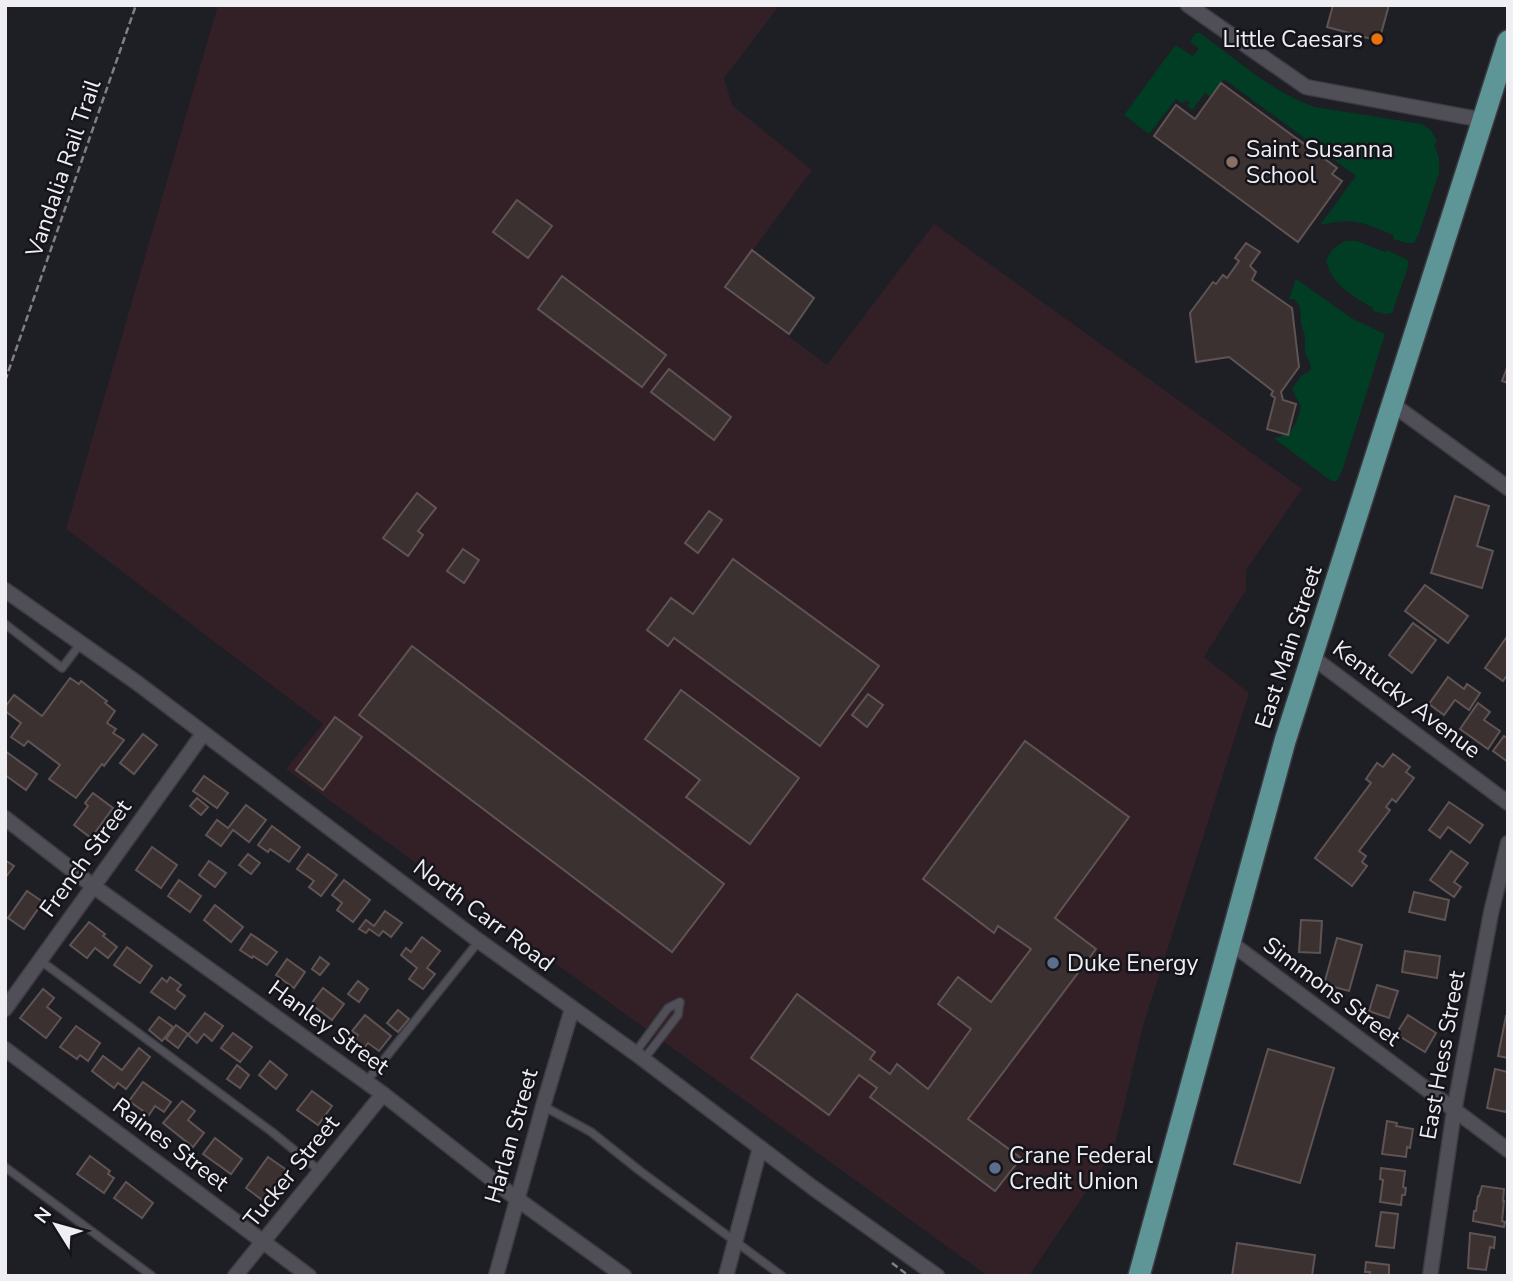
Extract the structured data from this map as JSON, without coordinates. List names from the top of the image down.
{
  "streets": {
    "main road": ["East Main Street"],
    "street": [
      "Kentucky Avenue",
      "French Street",
      "North Carr Road",
      "Simmons Street",
      "Hanley Street",
      "East Hess Street",
      "Harlan Street",
      "Raines Street",
      "Tucker Street"
    ],
    "path": ["Vandalia Rail Trail"]
  },
  "crossings": [
    ["East Main Street", "Kentucky Avenue"],
    ["East Main Street", "Simmons Street"],
    ["French Street", "North Carr Road"],
    ["French Street", "Hanley Street"],
    ["North Carr Road", "Harlan Street"],
    ["Simmons Street", "East Hess Street"],
    ["Hanley Street", "Harlan Street"],
    ["Hanley Street", "Tucker Street"],
    ["Raines Street", "Tucker Street"]
  ],
  "places": [
    "Little Caesars",
    "Saint Susanna School",
    "Duke Energy",
    "Crane Federal Credit Union"
  ],
  "north": "top left"
}
